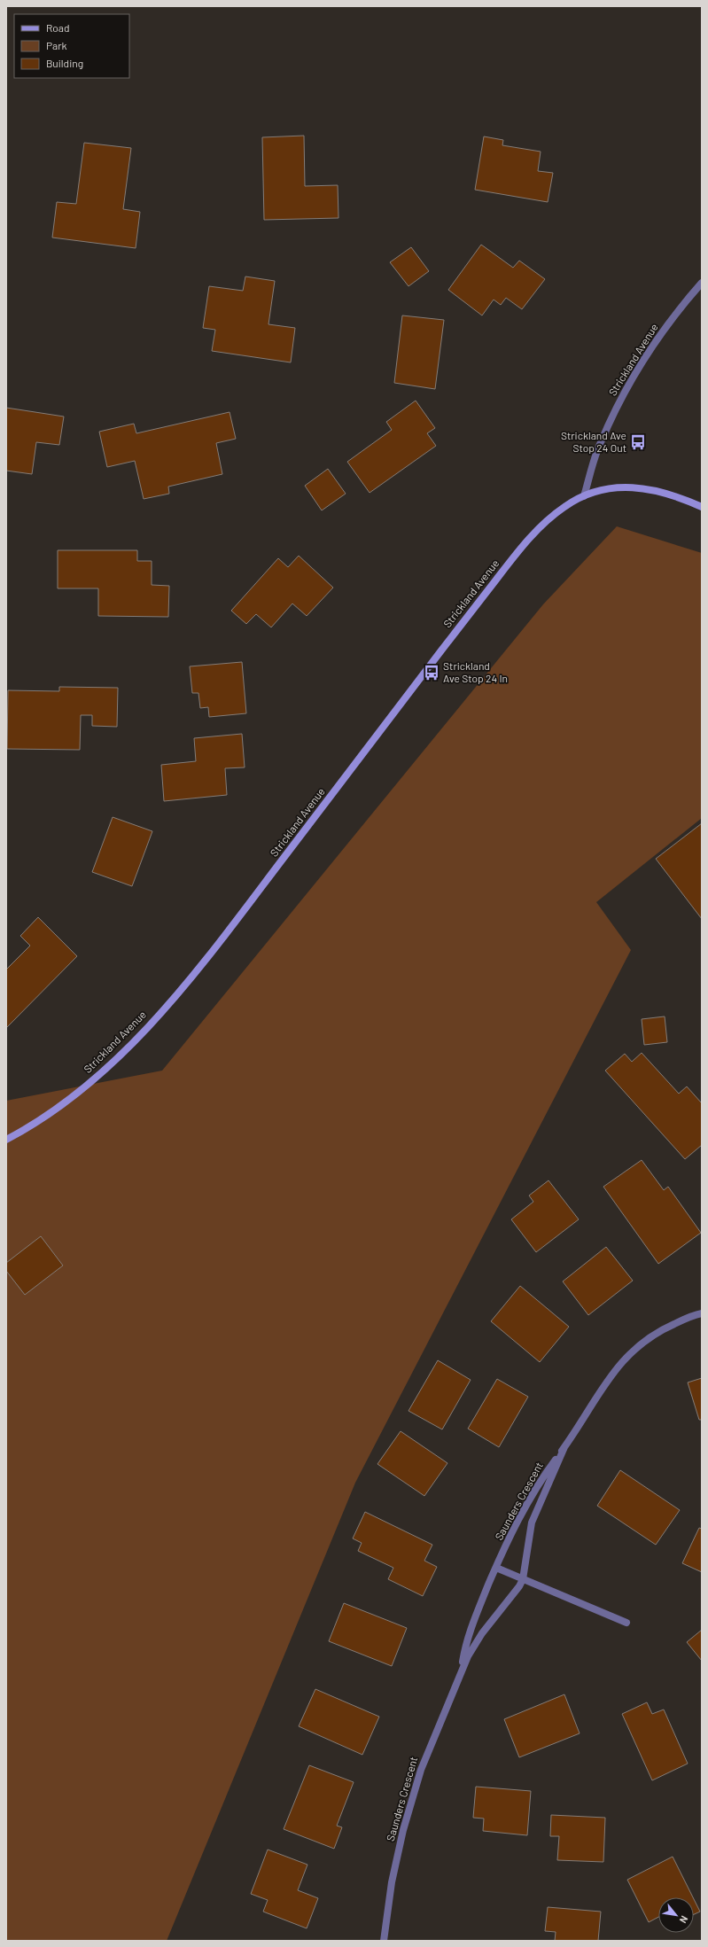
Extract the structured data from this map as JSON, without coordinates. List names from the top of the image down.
{
  "streets": {
    "street": ["Strickland Avenue", "Saunders Crescent"]
  },
  "places": {
    "bus stop": ["Strickland Ave Stop 24 Out", "Strickland Ave Stop 24 In"]
  },
  "legend": ["Road", "Park", "Building"],
  "north": "bottom right"
}
